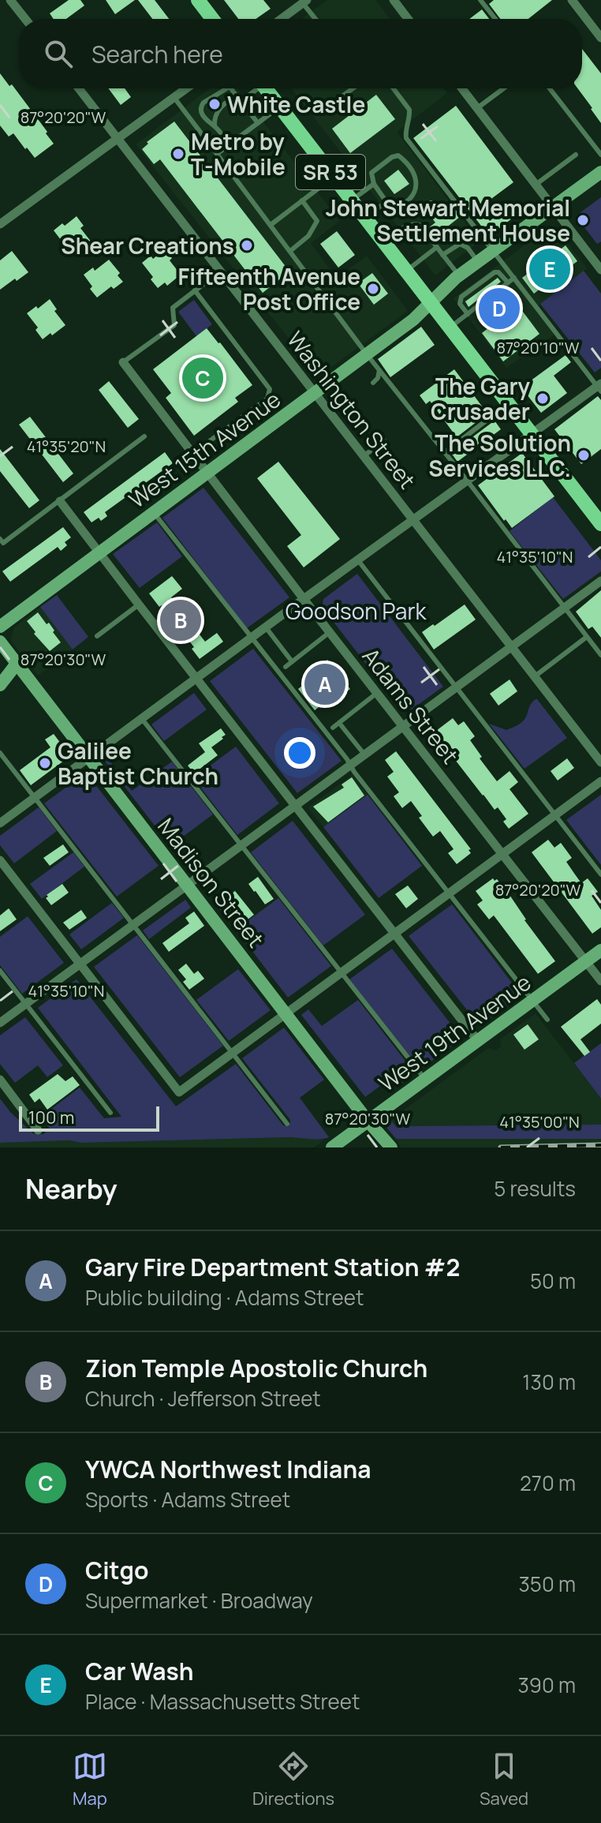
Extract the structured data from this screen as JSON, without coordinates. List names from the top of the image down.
{
  "streets": {
    "main road": ["SR 53"],
    "street": [
      "Washington Street",
      "West 15th Avenue",
      "Adams Street",
      "Madison Street",
      "West 19th Avenue"
    ]
  },
  "crossings": [
    ["SR 53", "West 15th Avenue"],
    ["Washington Street", "West 15th Avenue"],
    ["West 15th Avenue", "Adams Street"],
    ["Adams Street", "West 19th Avenue"],
    ["Madison Street", "West 19th Avenue"]
  ],
  "parks": ["Goodson Park"],
  "places": [
    "White Castle",
    "Metro by T-Mobile",
    "John Stewart Memorial Settlement House",
    "Shear Creations",
    "Fifteenth Avenue Post Office",
    "The Gary Crusader",
    "The Solution Services LLC.",
    "Galilee Baptist Church"
  ],
  "scale_bar": "100 m",
  "page": {
    "search": "Search here",
    "pins": [
      "E",
      "D",
      "C",
      "B",
      "A"
    ],
    "scale": "100 m",
    "heading": ["Nearby", "5 results"],
    "list": [
      {
        "mark": "A",
        "name": "Gary Fire Department Station #2",
        "note": "Public building · Adams Street",
        "value": "50 m"
      },
      {
        "mark": "B",
        "name": "Zion Temple Apostolic Church",
        "note": "Church · Jefferson Street",
        "value": "130 m"
      },
      {
        "mark": "C",
        "name": "YWCA Northwest Indiana",
        "note": "Sports · Adams Street",
        "value": "270 m"
      },
      {
        "mark": "D",
        "name": "Citgo",
        "note": "Supermarket · Broadway",
        "value": "350 m"
      },
      {
        "mark": "E",
        "name": "Car Wash",
        "note": "Place · Massachusetts Street",
        "value": "390 m"
      }
    ],
    "nav": ["Map", "Directions", "Saved"]
  },
  "coordinates": [
    "87°20'20\"W",
    "87°20'10\"W",
    "41°35'20\"N",
    "41°35'10\"N",
    "87°20'30\"W",
    "41°35'00\"N"
  ]
}
